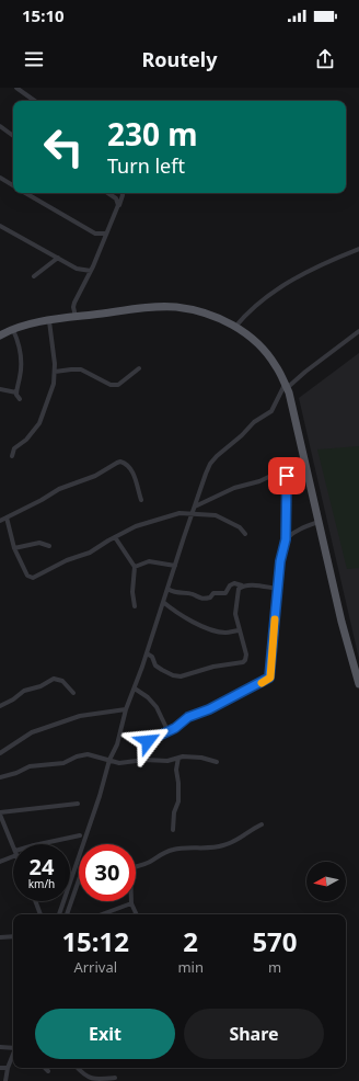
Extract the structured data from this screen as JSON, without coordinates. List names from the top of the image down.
{
  "north": "left",
  "page": {
    "status": "15:10",
    "header": "Routely",
    "turn": ["230 m", "Turn left"],
    "speed": "24 km/h",
    "limit": "30",
    "eta": [
      "15:12",
      "Arrival",
      "2",
      "min",
      "570",
      "m"
    ],
    "buttons": ["Exit", "Share"]
  }
}
